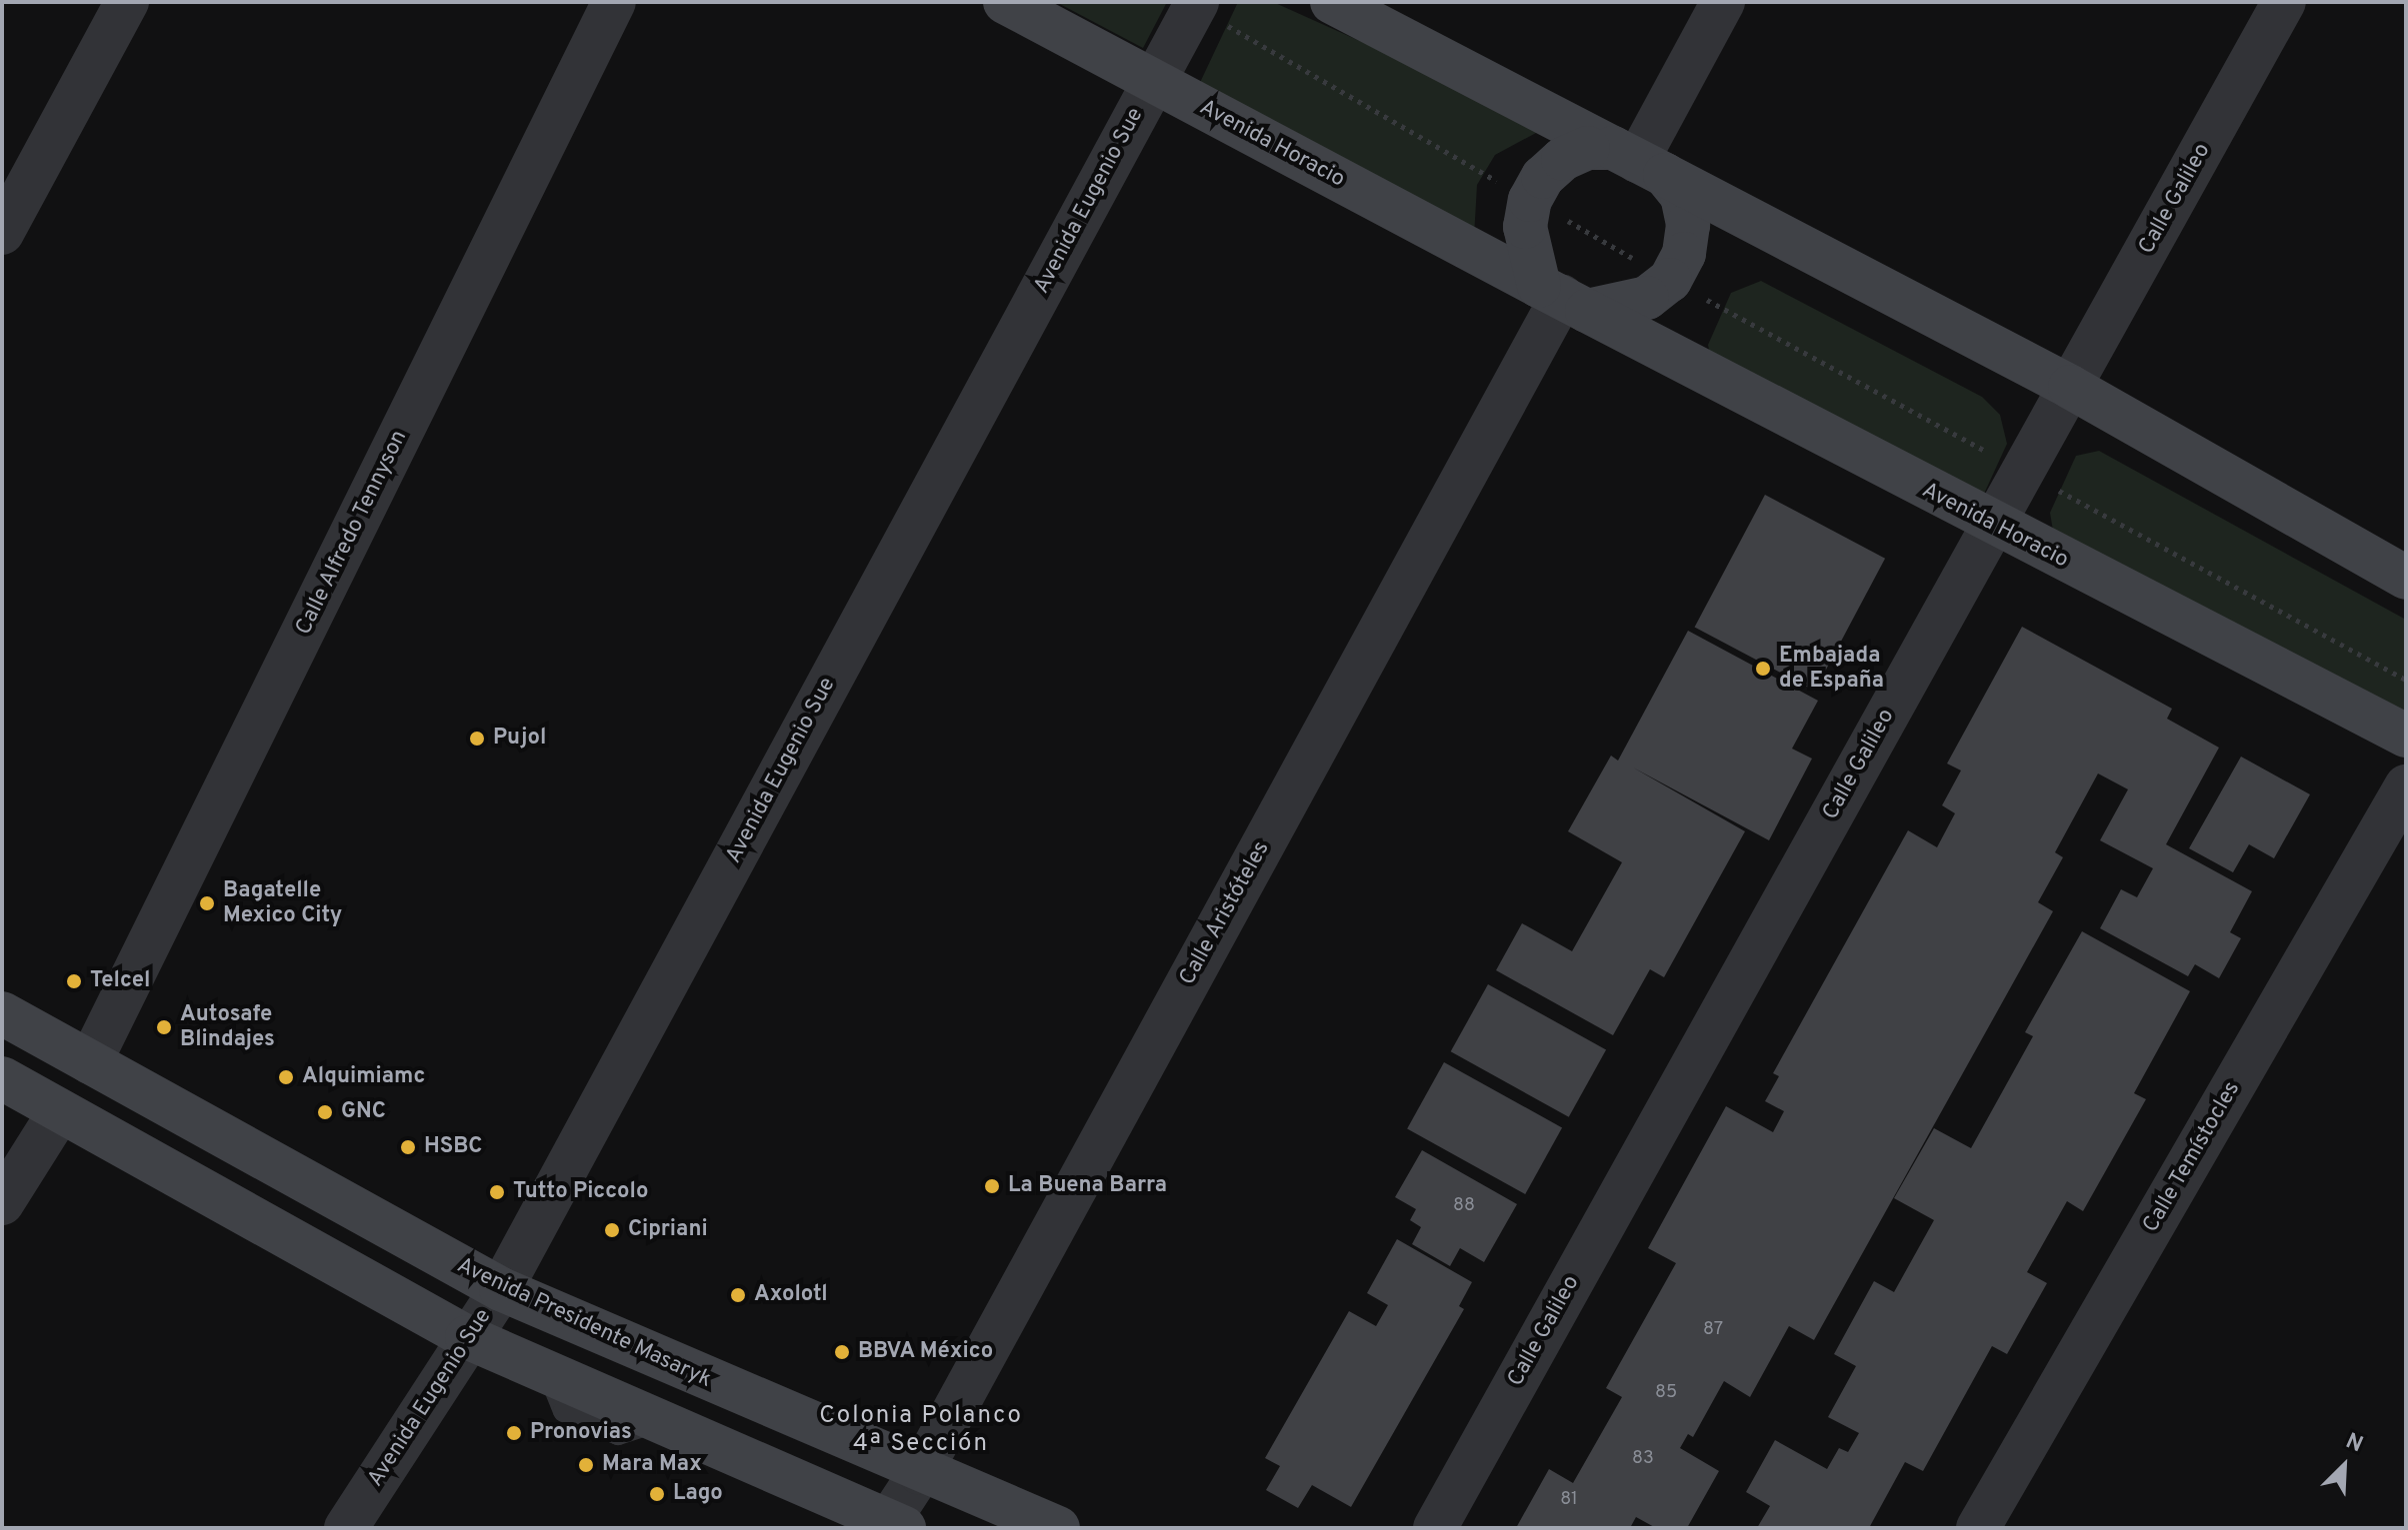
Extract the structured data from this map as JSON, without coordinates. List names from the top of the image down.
{
  "streets": {
    "street": [
      "Avenida Horacio",
      "Calle Galileo",
      "Avenida Eugenio Sue",
      "Calle Alfredo Tennyson",
      "Calle Aristóteles",
      "Calle Temístocles",
      "Avenida Presidente Masaryk"
    ]
  },
  "crossings": [
    ["Avenida Horacio", "Calle Galileo"],
    ["Avenida Horacio", "Avenida Eugenio Sue"],
    ["Avenida Horacio", "Calle Aristóteles"],
    ["Avenida Eugenio Sue", "Avenida Presidente Masaryk"],
    ["Calle Alfredo Tennyson", "Avenida Presidente Masaryk"],
    ["Calle Aristóteles", "Avenida Presidente Masaryk"]
  ],
  "districts": ["Colonia Polanco 4ª Sección"],
  "places": [
    "Embajada de España",
    "Pujol",
    "Bagatelle Mexico City",
    "Telcel",
    "Autosafe Blindajes",
    "Alquimiamc",
    "GNC",
    "HSBC",
    "La Buena Barra",
    "Tutto Piccolo",
    "Cipriani",
    "Axolotl",
    "BBVA México",
    "Pronovias",
    "Mara Max",
    "Lago"
  ],
  "house_numbers": [
    "88",
    "87",
    "85",
    "83",
    "81"
  ],
  "north": "top right"
}
